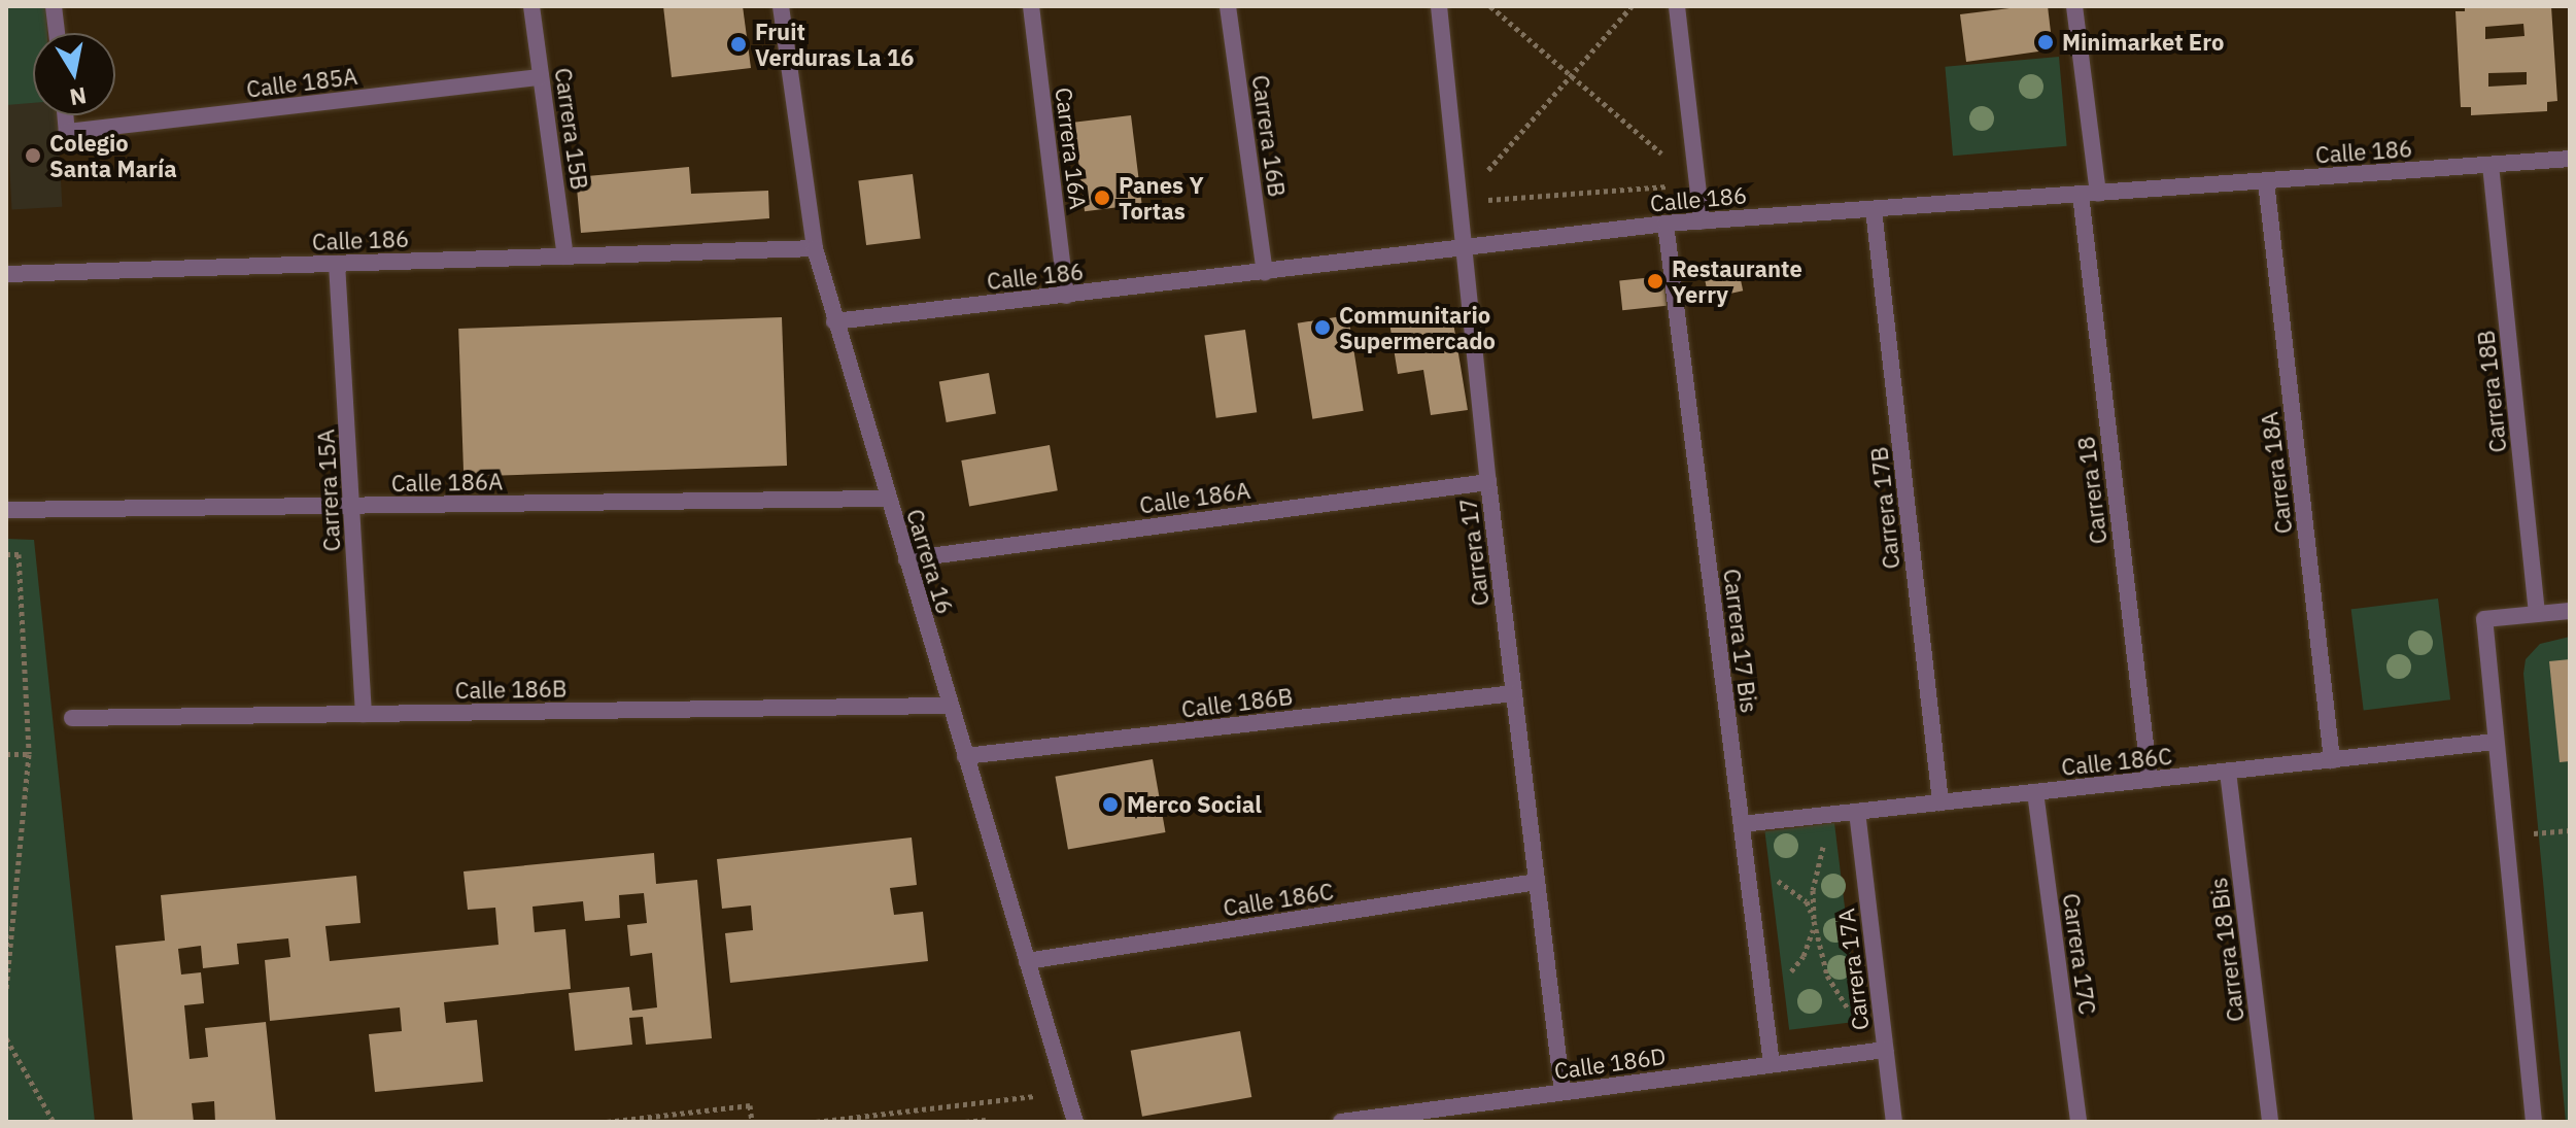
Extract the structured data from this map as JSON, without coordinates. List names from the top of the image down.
{
  "streets": {
    "street": [
      "Calle 185A",
      "Carrera 15B",
      "Carrera 16B",
      "Carrera 16A",
      "Calle 186",
      "Carrera 18B",
      "Carrera 18A",
      "Calle 186A",
      "Carrera 15A",
      "Carrera 18",
      "Carrera 17B",
      "Carrera 17",
      "Carrera 16",
      "Carrera 17 Bis",
      "Calle 186B",
      "Calle 186C",
      "Carrera 18 Bis",
      "Carrera 17C",
      "Carrera 17A",
      "Calle 186D"
    ]
  },
  "crossings": [
    ["Calle 185A", "Carrera 15B"],
    ["Carrera 15B", "Calle 186"],
    ["Carrera 16B", "Calle 186"],
    ["Carrera 16A", "Calle 186"],
    ["Calle 186", "Carrera 18B"],
    ["Calle 186", "Carrera 18A"],
    ["Calle 186", "Carrera 15A"],
    ["Calle 186", "Carrera 18"],
    ["Calle 186", "Carrera 17B"],
    ["Calle 186", "Carrera 17"],
    ["Calle 186", "Carrera 16"],
    ["Calle 186", "Carrera 17 Bis"],
    ["Carrera 18A", "Calle 186C"],
    ["Calle 186A", "Carrera 15A"],
    ["Calle 186A", "Carrera 17"],
    ["Calle 186A", "Carrera 16"],
    ["Carrera 15A", "Calle 186B"],
    ["Carrera 18", "Calle 186C"],
    ["Carrera 17B", "Calle 186C"],
    ["Carrera 17", "Calle 186B"],
    ["Carrera 17", "Calle 186C"],
    ["Carrera 17", "Calle 186D"],
    ["Carrera 16", "Calle 186B"],
    ["Carrera 16", "Calle 186C"],
    ["Carrera 17 Bis", "Calle 186C"],
    ["Carrera 17 Bis", "Calle 186D"],
    ["Calle 186C", "Carrera 18 Bis"],
    ["Calle 186C", "Carrera 17C"],
    ["Calle 186C", "Carrera 17A"],
    ["Carrera 17A", "Calle 186D"]
  ],
  "places": [
    "Minimarket Ero",
    "Fruit Verduras La 16",
    "Colegio Santa María",
    "Panes Y Tortas",
    "Restaurante Yerry",
    "Communitario Supermercado",
    "Merco Social"
  ],
  "north": "bottom"
}
